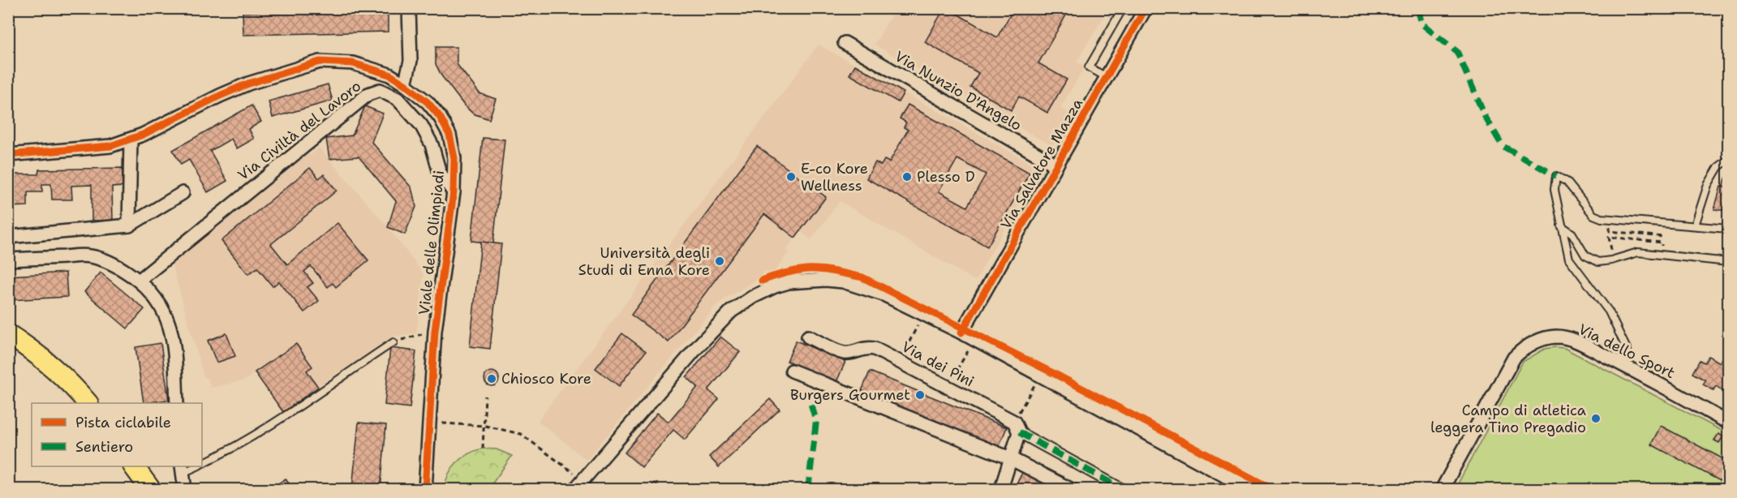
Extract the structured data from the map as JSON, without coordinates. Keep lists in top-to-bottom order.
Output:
{
  "streets": {
    "street": [
      "Via Nunzio D'Angelo",
      "Via Civiltà del Lavoro",
      "Via Salvatore Mazza",
      "Viale delle Olimpiadi",
      "Via dello Sport",
      "Via dei Pini"
    ]
  },
  "crossings": [
    ["Via Nunzio D'Angelo", "Via Salvatore Mazza"],
    ["Via Civiltà del Lavoro", "Viale delle Olimpiadi"]
  ],
  "places": [
    "E-co Kore Wellness",
    "Plesso D",
    "Università degli Studi di Enna Kore",
    "Chiosco Kore",
    "Burgers Gourmet",
    "Campo di atletica leggera Tino Pregadio"
  ],
  "legend": ["Pista ciclabile", "Sentiero"]
}
